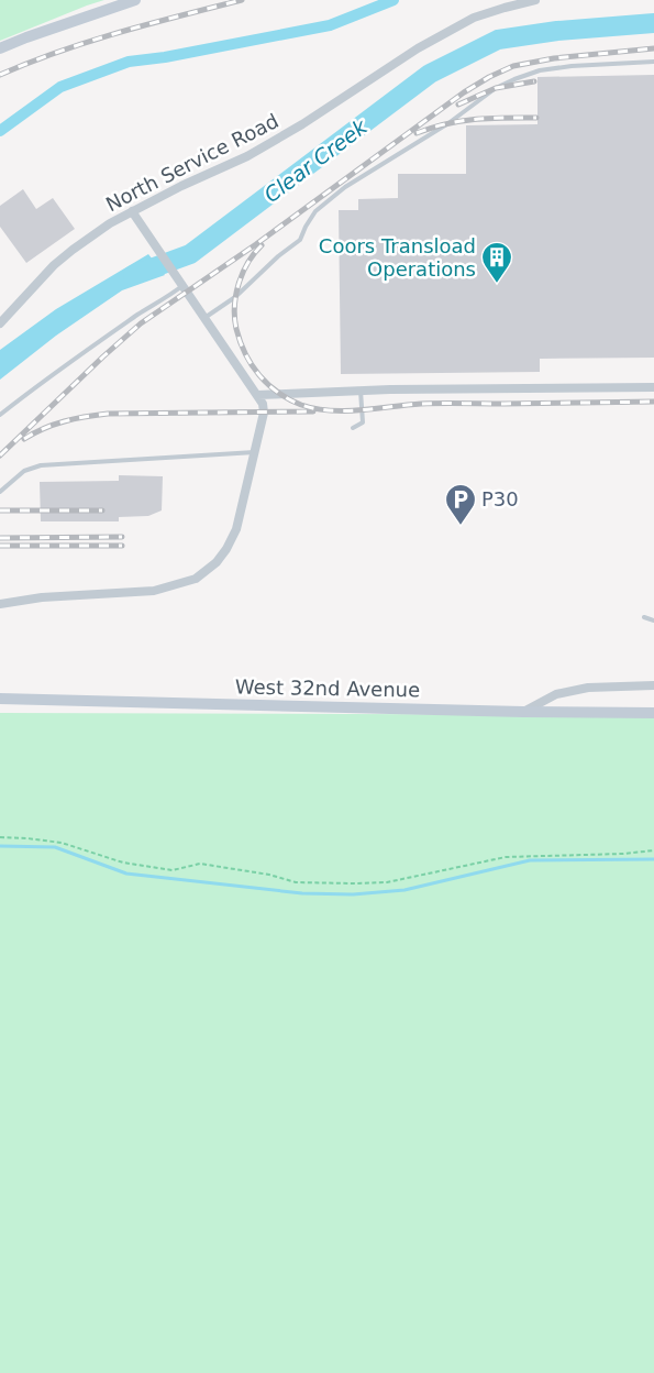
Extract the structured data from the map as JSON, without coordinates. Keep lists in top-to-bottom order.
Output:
{
  "streets": {
    "street": ["North Service Road", "West 32nd Avenue"]
  },
  "water": ["Clear Creek"],
  "places": {
    "building": ["Coors Transload Operations"],
    "parking": ["P30"]
  }
}
